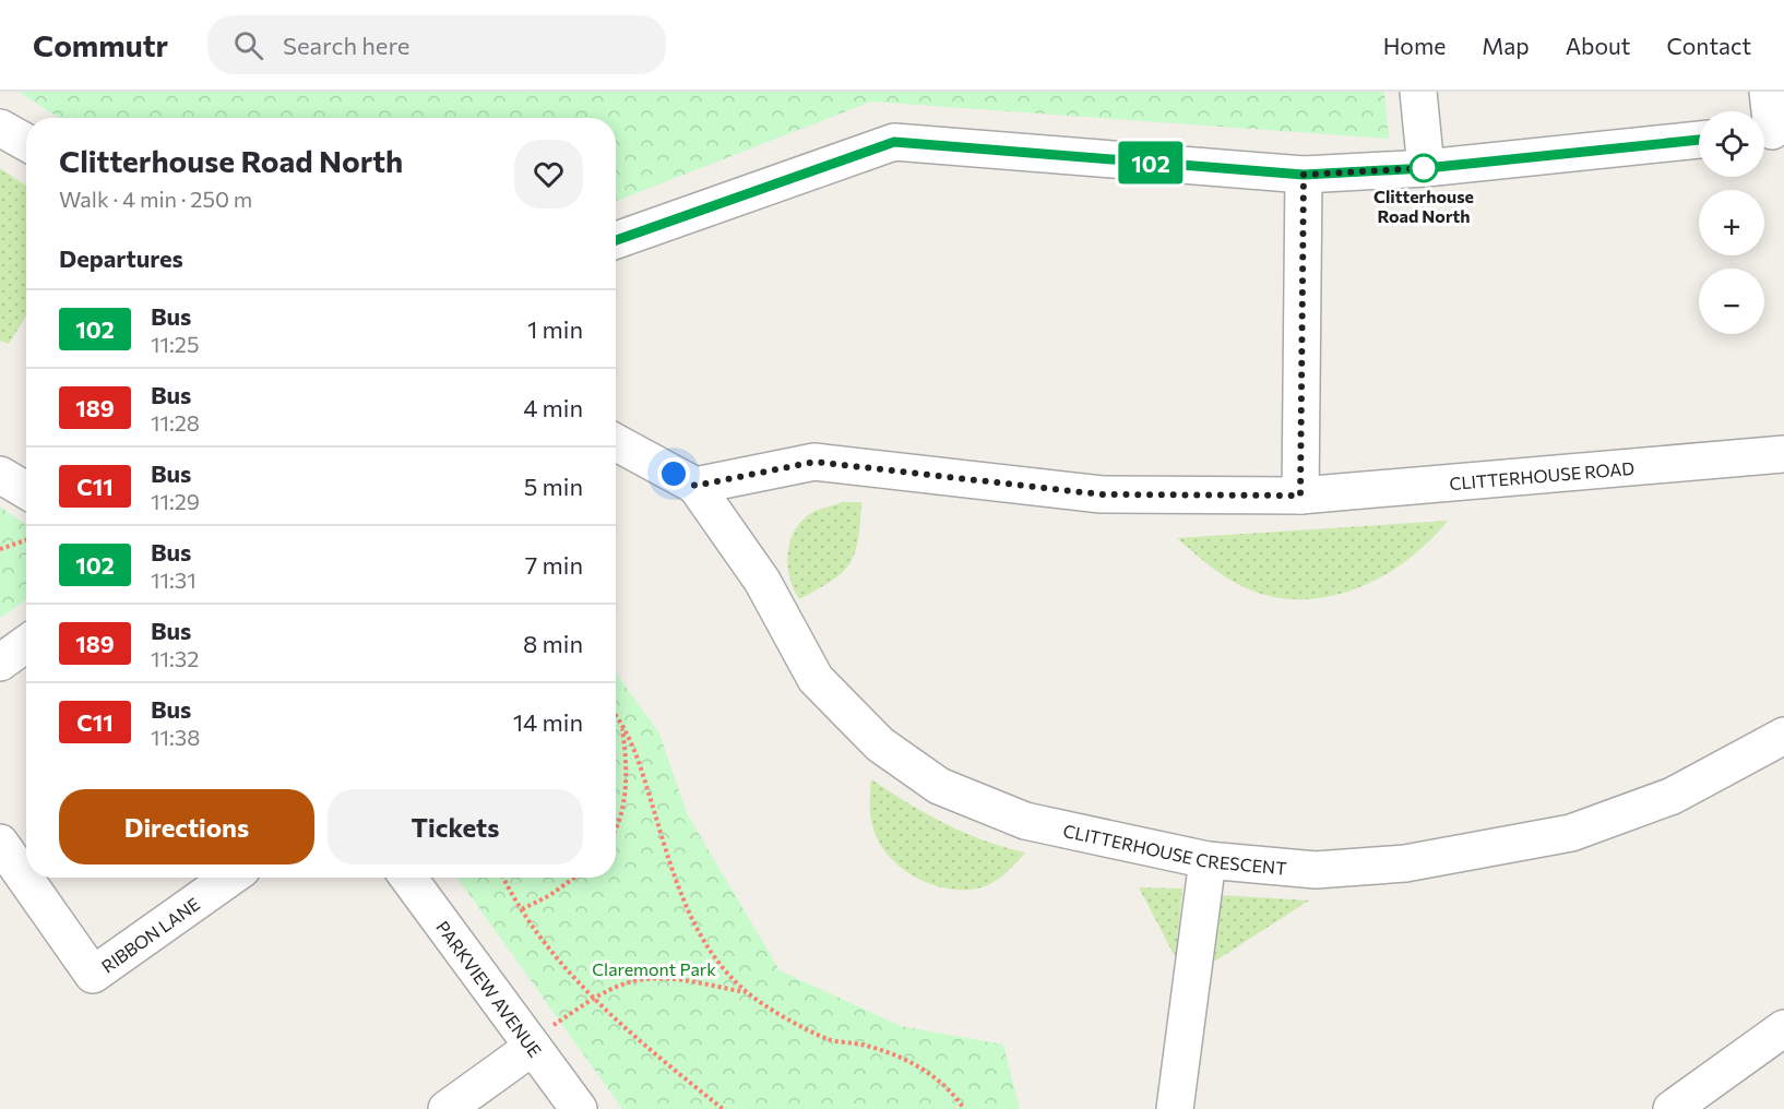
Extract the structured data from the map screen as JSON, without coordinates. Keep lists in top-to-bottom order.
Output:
{
  "streets": {
    "street": [
      "CLITTERHOUSE ROAD",
      "CLITTERHOUSE CRESCENT",
      "RIBBON LANE",
      "PARKVIEW AVENUE"
    ]
  },
  "crossings": [
    ["CLITTERHOUSE ROAD", "CLITTERHOUSE CRESCENT"]
  ],
  "parks": ["Claremont Park"],
  "places": ["Clitterhouse Road North"],
  "lines": ["bus line 102"],
  "page": {
    "header": "Commutr",
    "search": "Search here",
    "nav": [
      "Home",
      "Map",
      "About",
      "Contact"
    ],
    "on_map": "102",
    "map_buttons": ["+", "−"],
    "heading": [
      ["Clitterhouse Road North", "Walk · 4 min · 250 m"],
      "Departures"
    ],
    "list": [
      {
        "mark": "102",
        "name": "Bus",
        "note": "11:25",
        "value": "1 min"
      },
      {
        "mark": "189",
        "name": "Bus",
        "note": "11:28",
        "value": "4 min"
      },
      {
        "mark": "C11",
        "name": "Bus",
        "note": "11:29",
        "value": "5 min"
      },
      {
        "mark": "102",
        "name": "Bus",
        "note": "11:31",
        "value": "7 min"
      },
      {
        "mark": "189",
        "name": "Bus",
        "note": "11:32",
        "value": "8 min"
      },
      {
        "mark": "C11",
        "name": "Bus",
        "note": "11:38",
        "value": "14 min"
      }
    ],
    "buttons": ["Directions", "Tickets"]
  }
}
